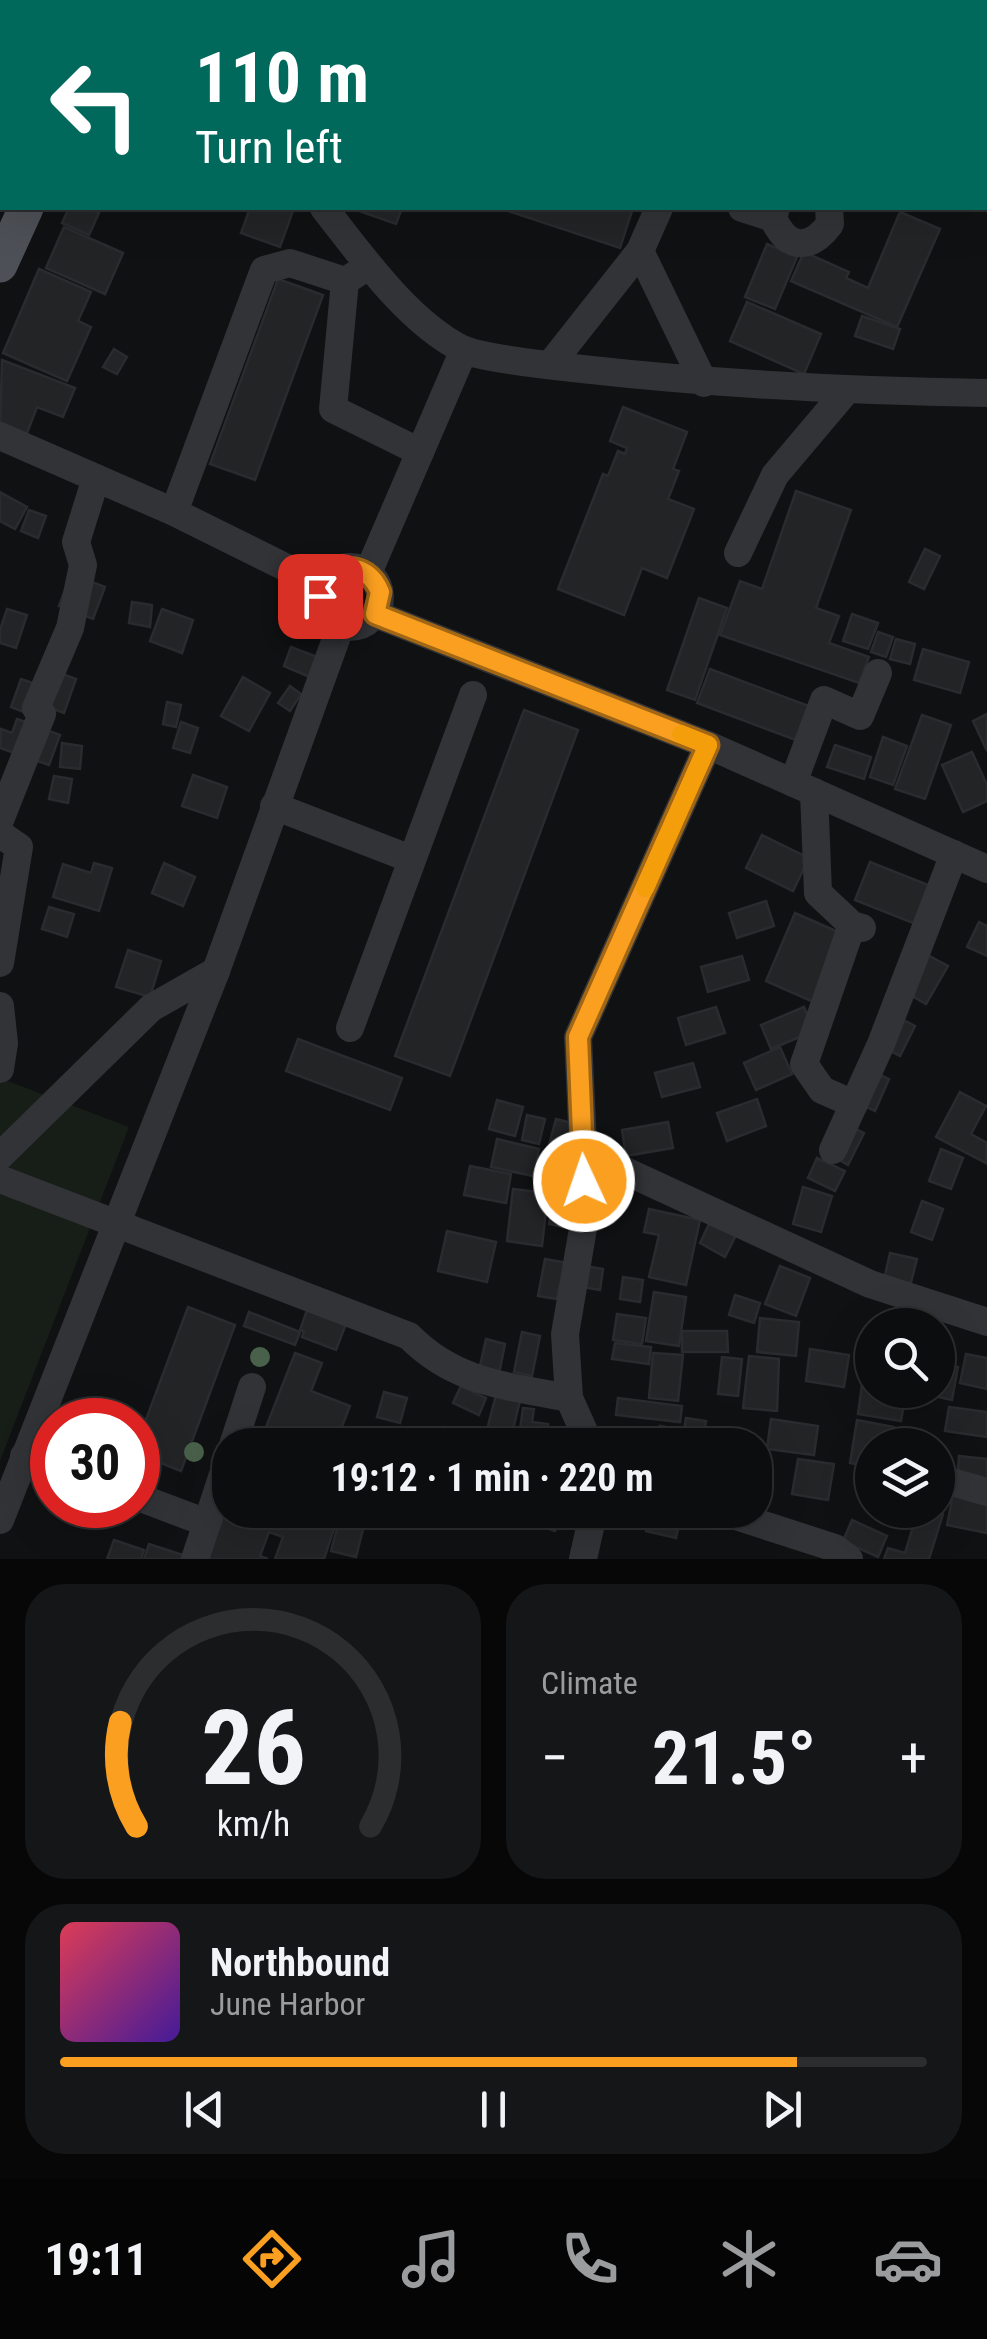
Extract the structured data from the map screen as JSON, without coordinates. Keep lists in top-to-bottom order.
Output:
{
  "page": {
    "turn": ["110 m", "Turn left"],
    "limit": "30",
    "trip": "19:12 · 1 min · 220 m",
    "tile": "Climate",
    "heat": ["−", "21.5°", "+"],
    "song": ["Northbound", "June Harbor"],
    "tabs": "19:11",
    "gauge": ["26", "km/h"]
  }
}
